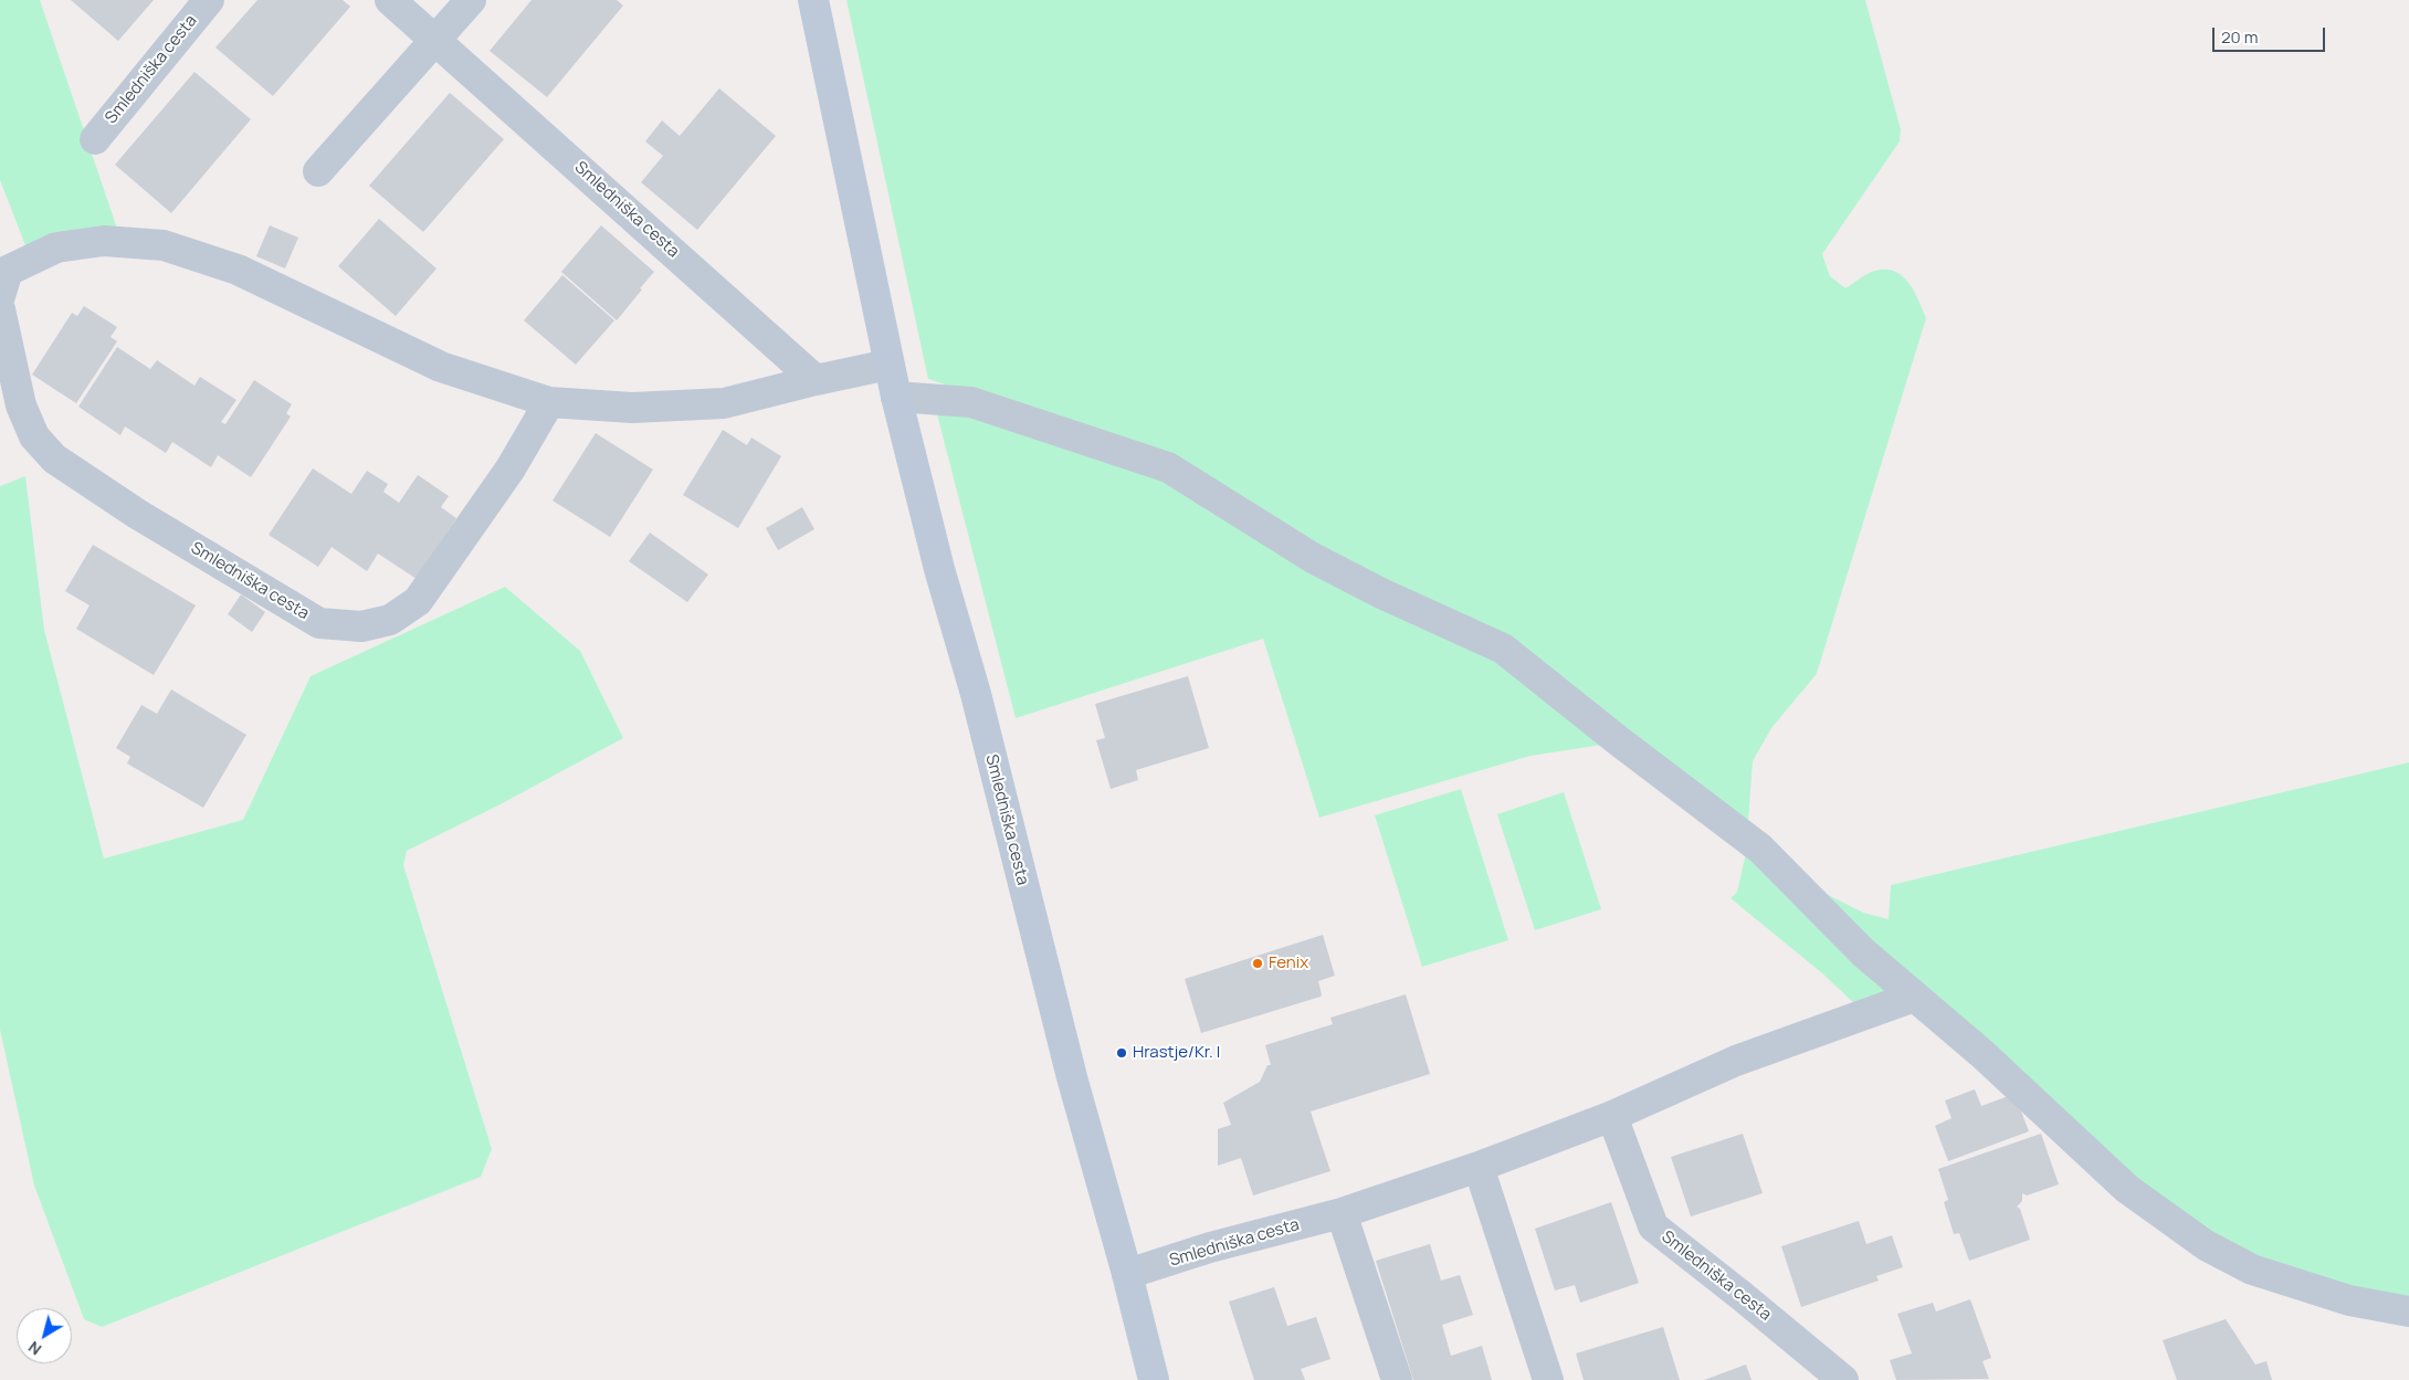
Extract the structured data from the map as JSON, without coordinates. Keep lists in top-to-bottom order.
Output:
{
  "streets": {
    "street": ["Smledniška cesta"]
  },
  "places": ["Fenix", "Hrastje/Kr. I"],
  "scale_bar": "20 m",
  "north": "bottom left"
}
